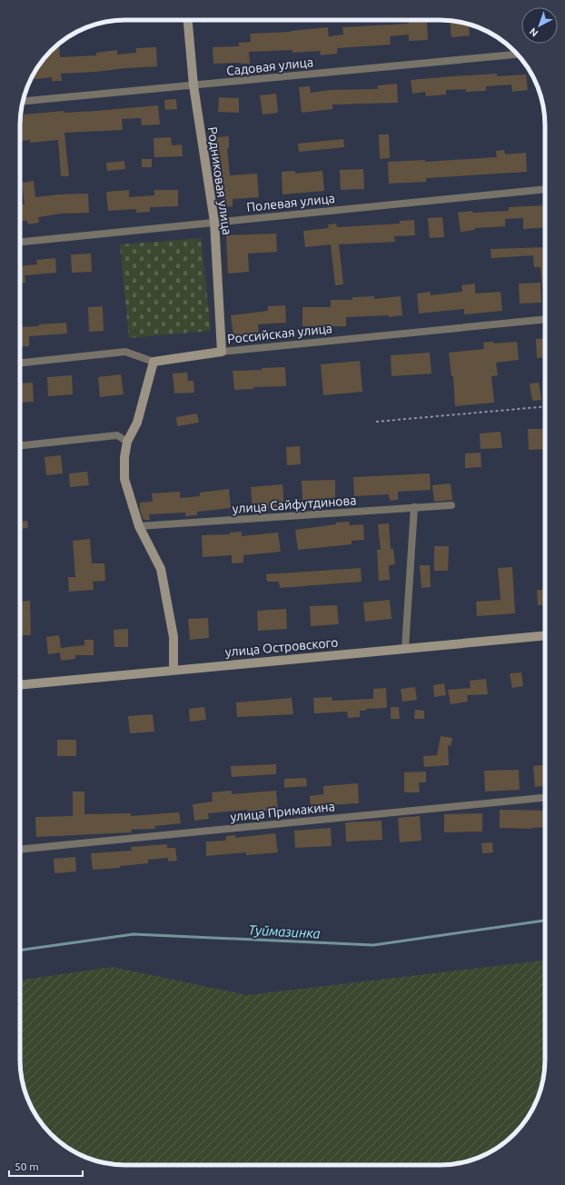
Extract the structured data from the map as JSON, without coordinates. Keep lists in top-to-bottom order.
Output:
{
  "streets": {
    "street": [
      "Садовая улица",
      "Родниковая улица",
      "Полевая улица",
      "Российская улица",
      "улица Сайфутдинова",
      "улица Островского",
      "улица Примакина"
    ]
  },
  "crossings": [
    ["Садовая улица", "Родниковая улица"],
    ["Родниковая улица", "Полевая улица"],
    ["Родниковая улица", "Российская улица"]
  ],
  "water": ["Туймазинка"],
  "scale_bar": "50 m",
  "north": "bottom left"
}
